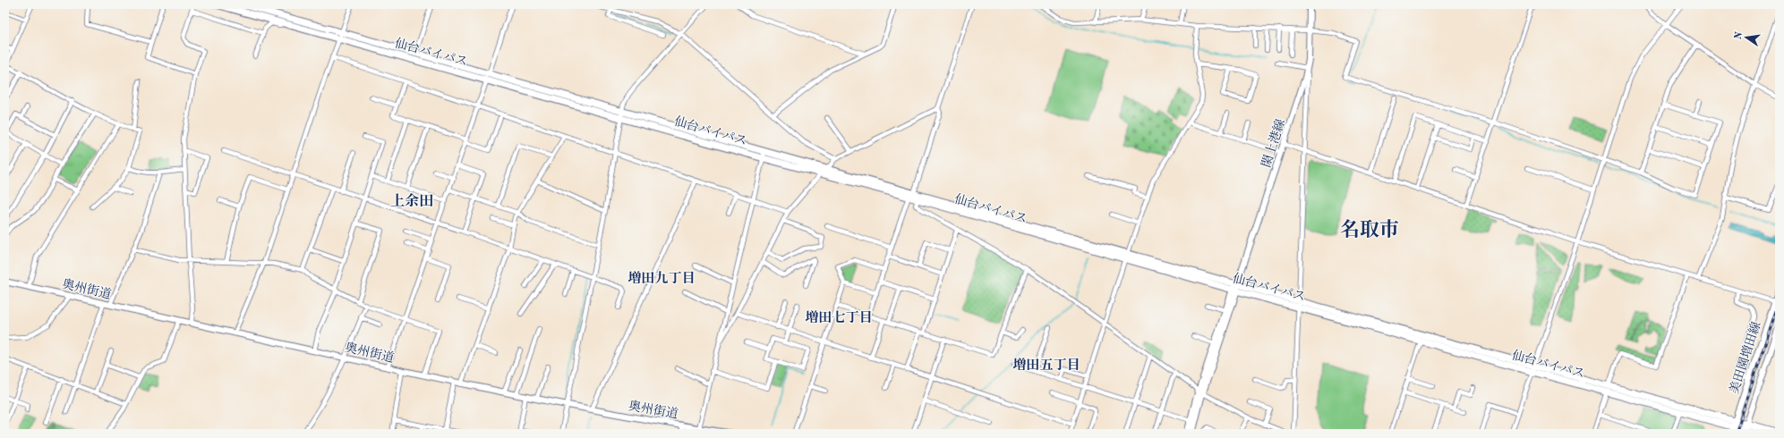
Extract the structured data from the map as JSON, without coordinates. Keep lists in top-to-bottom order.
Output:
{
  "streets": {
    "highway": ["仙台バイパス"],
    "main road": ["閖上港線", "奥州街道", "美田園増田線"]
  },
  "crossings": [
    ["仙台バイパス", "閖上港線"],
    ["仙台バイパス", "美田園増田線"]
  ],
  "districts": [
    "上余田",
    "名取市",
    "増田九丁目",
    "増田七丁目",
    "増田五丁目"
  ],
  "north": "left"
}
